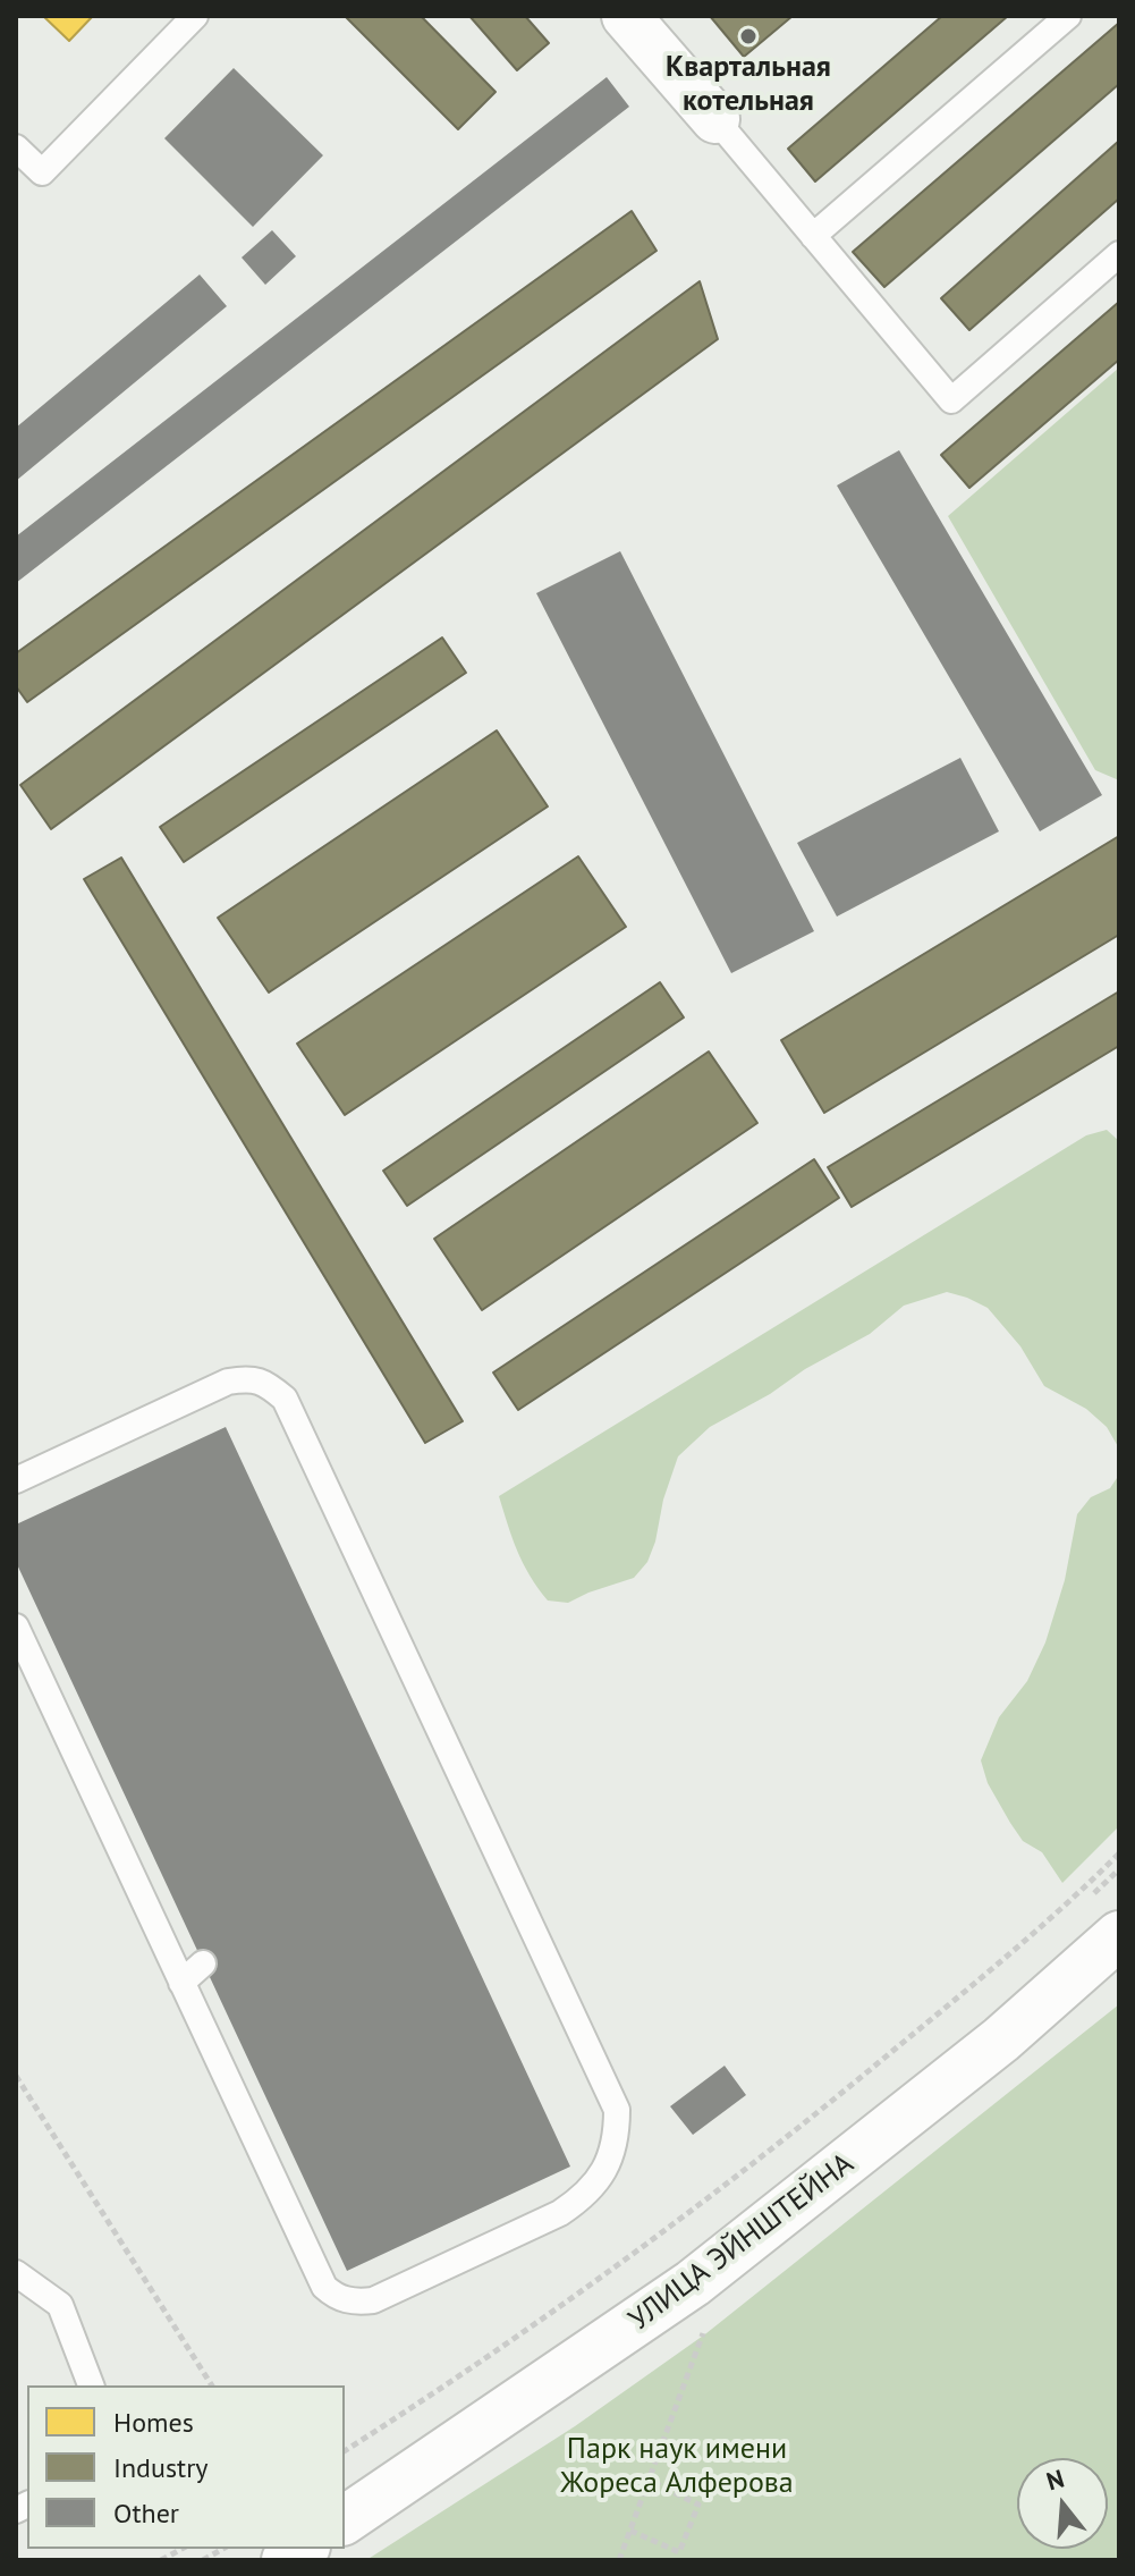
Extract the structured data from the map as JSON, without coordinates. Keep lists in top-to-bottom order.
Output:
{
  "streets": {
    "street": ["УЛИЦА ЭЙНШТЕЙНА"]
  },
  "parks": ["Парк наук имени Жореса Алферова"],
  "places": ["Квартальная котельная"],
  "legend": ["Homes", "Industry", "Other"],
  "north": "top"
}
